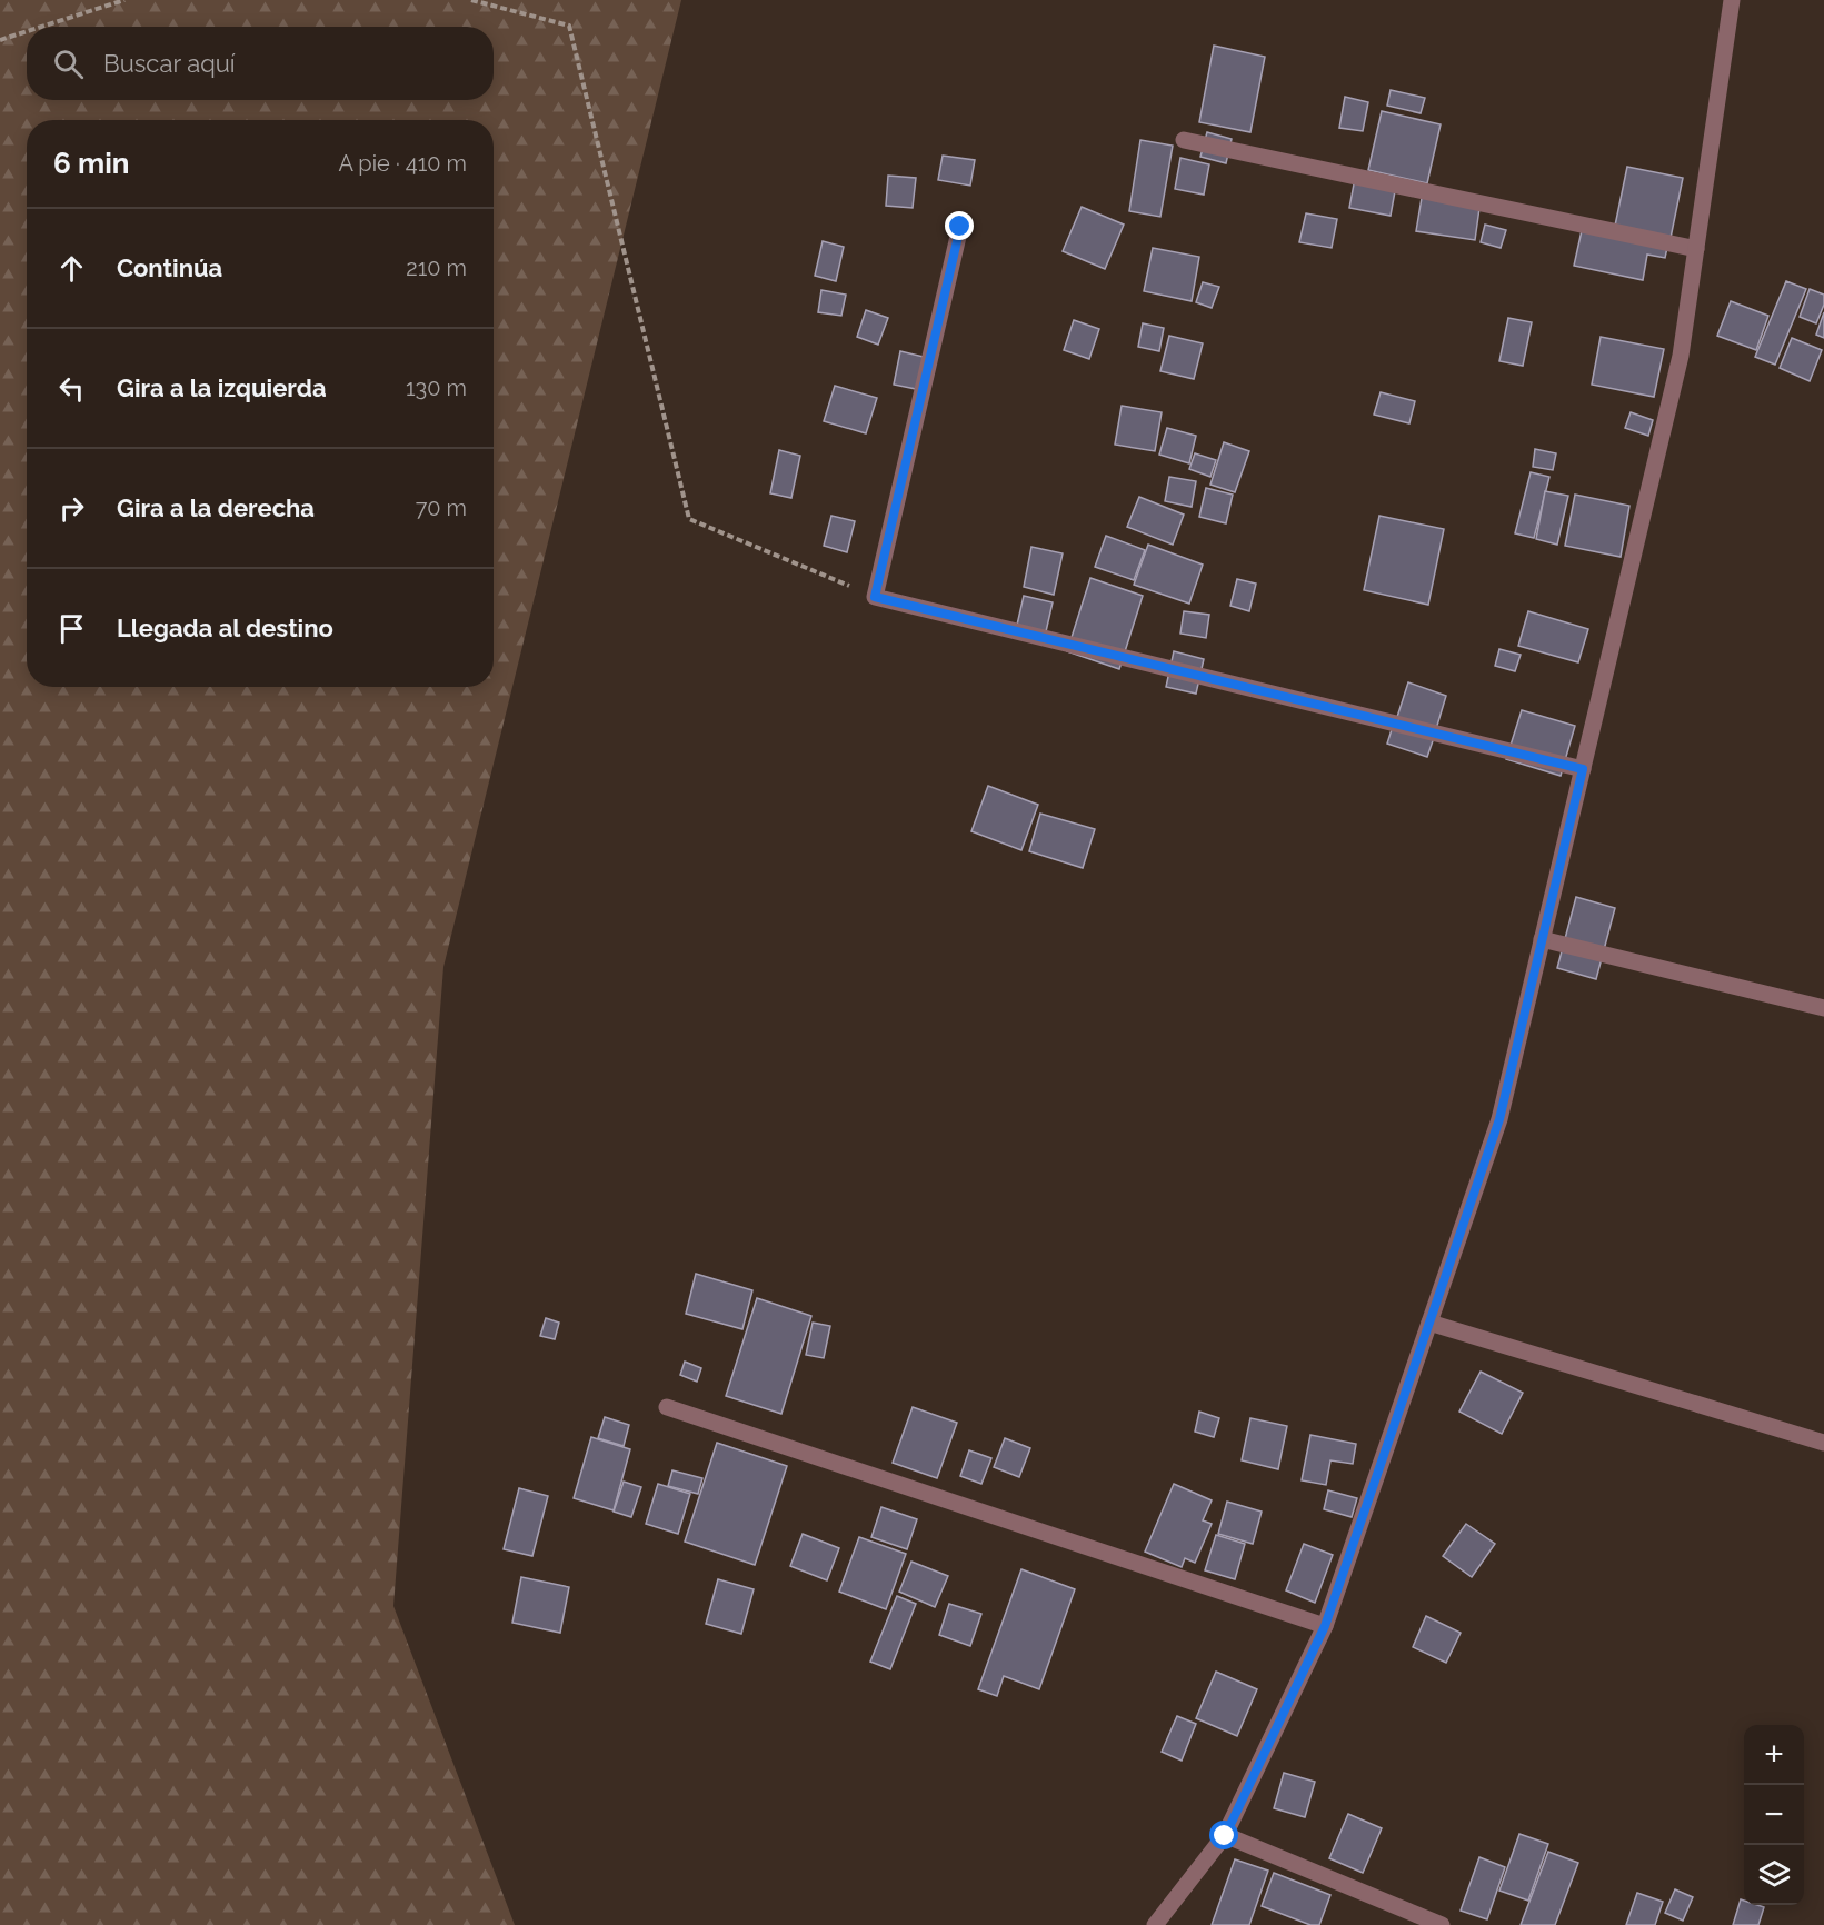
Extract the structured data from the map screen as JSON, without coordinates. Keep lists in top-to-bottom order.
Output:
{
  "page": {
    "search": "Buscar aquí",
    "heading": ["6 min", "A pie · 410 m"],
    "list": [
      ["Continúa", "210 m"],
      ["Gira a la izquierda", "130 m"],
      ["Gira a la derecha", "70 m"],
      "Llegada al destino"
    ],
    "map_buttons": ["+", "−"]
  }
}
